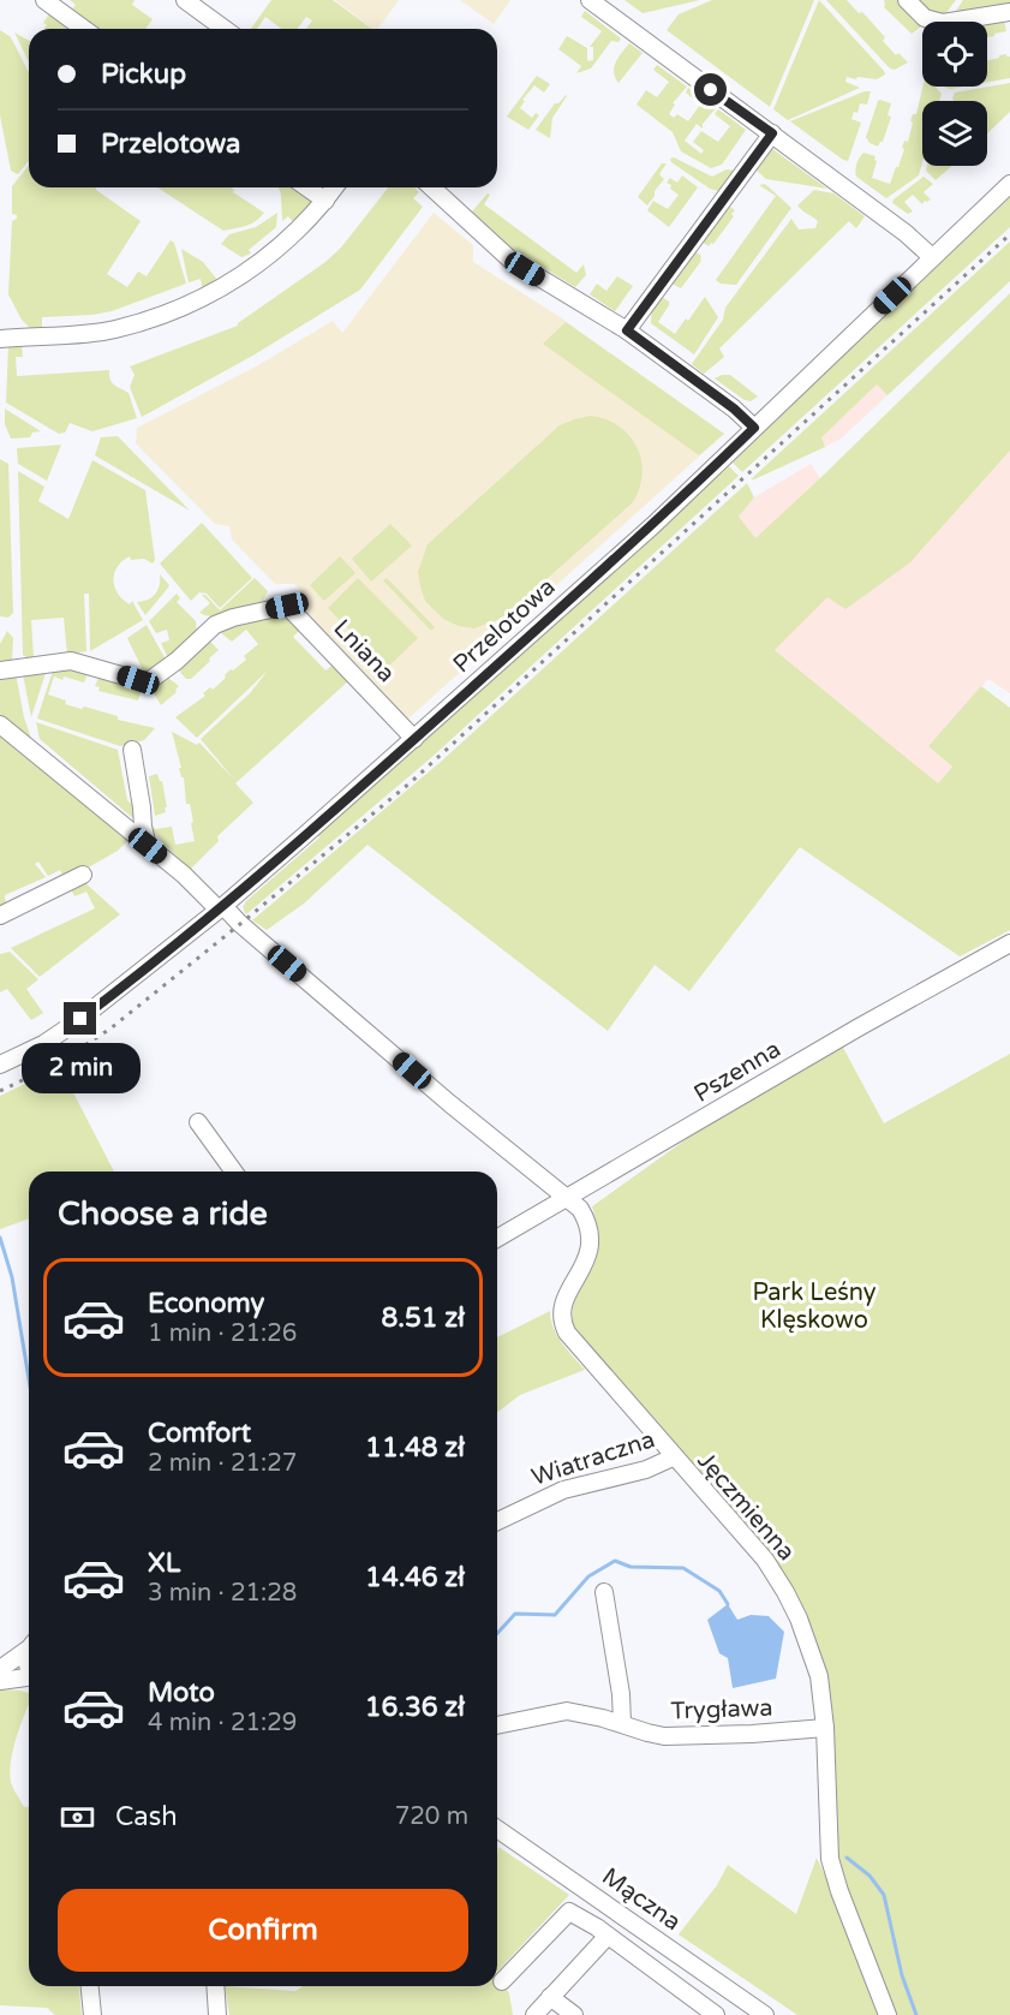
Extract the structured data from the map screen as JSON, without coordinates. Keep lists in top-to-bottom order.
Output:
{
  "streets": {
    "street": [
      "Przelotowa",
      "Lniana",
      "Pszenna",
      "Wiatraczna",
      "Jęczmienna",
      "Trygława",
      "Mączna"
    ]
  },
  "crossings": [
    ["Przelotowa", "Lniana"],
    ["Pszenna", "Jęczmienna"],
    ["Wiatraczna", "Jęczmienna"],
    ["Jęczmienna", "Trygława"]
  ],
  "parks": ["Park Leśny Klęskowo"],
  "page": {
    "banner": ["Pickup", "Przelotowa"],
    "bubble": "2 min",
    "heading": "Choose a ride",
    "list": [
      {
        "name": "Economy",
        "note": "1 min · 21:26",
        "value": "8.51 zł"
      },
      {
        "name": "Comfort",
        "note": "2 min · 21:27",
        "value": "11.48 zł"
      },
      {
        "name": "XL",
        "note": "3 min · 21:28",
        "value": "14.46 zł"
      },
      {
        "name": "Moto",
        "note": "4 min · 21:29",
        "value": "16.36 zł"
      }
    ],
    "pay": ["Cash", "720 m"],
    "buttons": "Confirm"
  }
}
